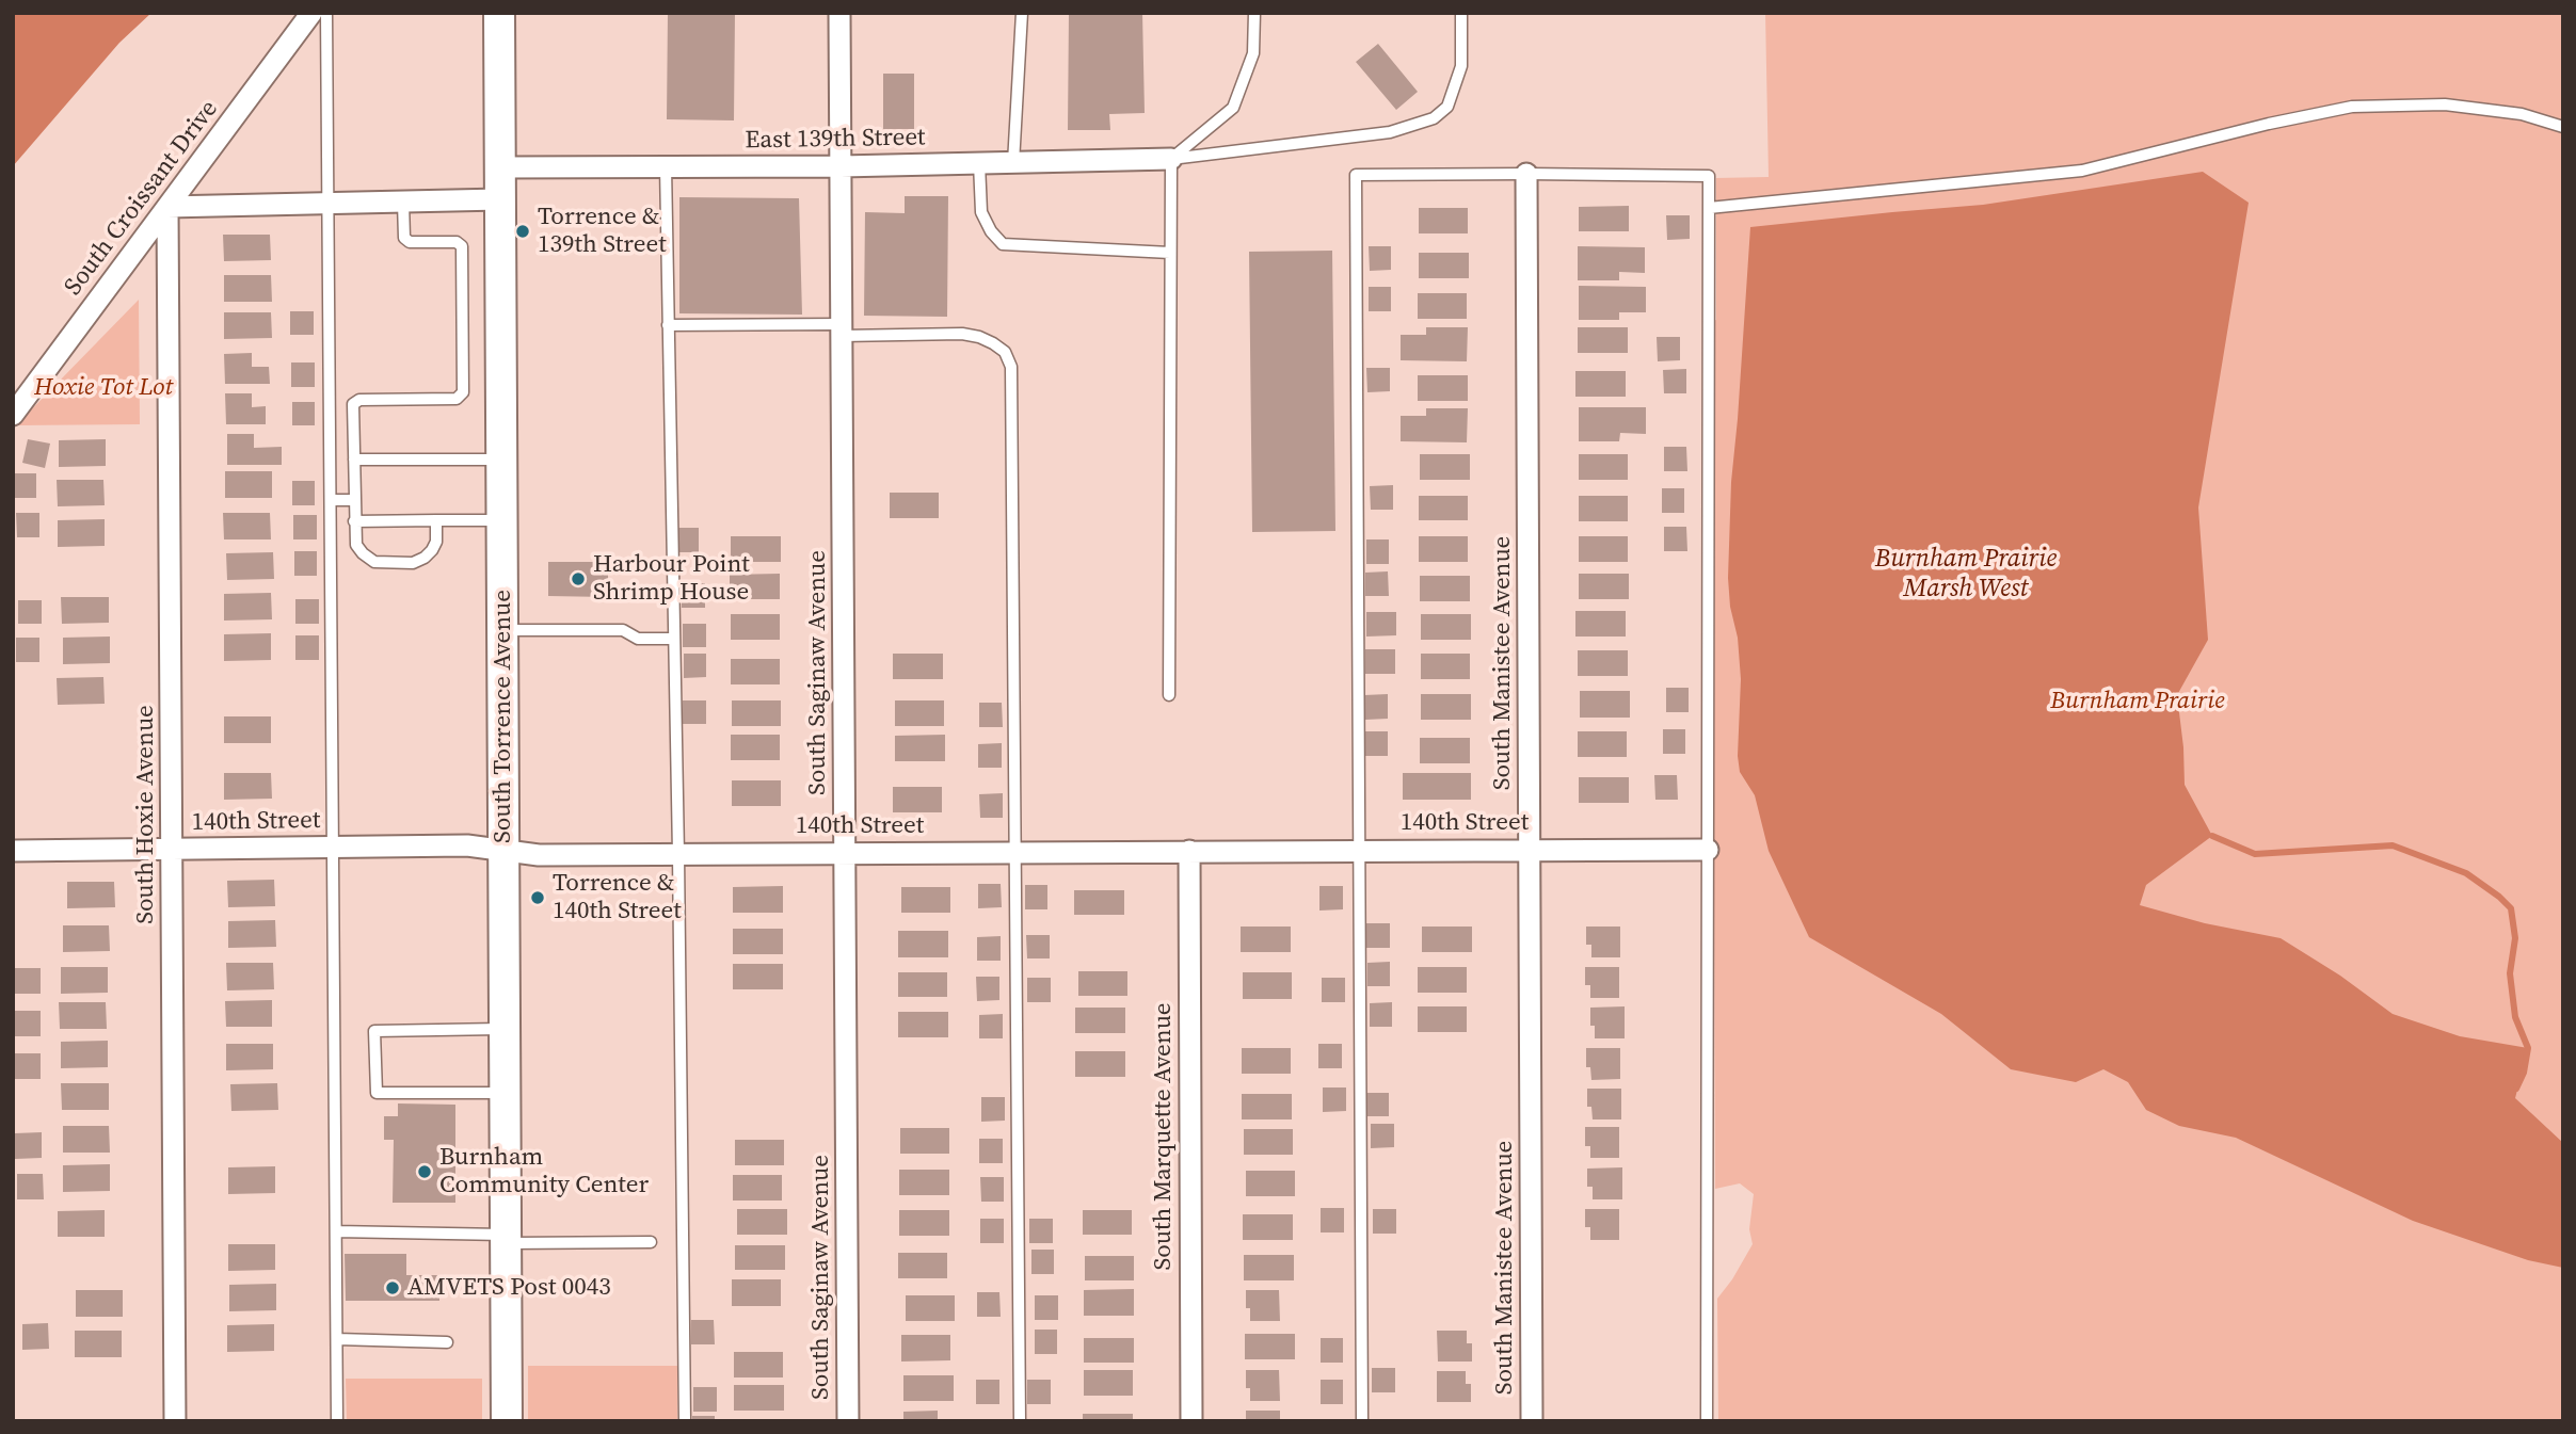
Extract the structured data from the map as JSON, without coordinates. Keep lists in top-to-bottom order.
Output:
{
  "streets": {
    "main road": ["South Torrence Avenue"],
    "street": [
      "East 139th Street",
      "South Croissant Drive",
      "South Manistee Avenue",
      "South Saginaw Avenue",
      "South Hoxie Avenue",
      "140th Street",
      "South Marquette Avenue"
    ]
  },
  "crossings": [
    ["East 139th Street", "South Saginaw Avenue"],
    ["East 139th Street", "South Torrence Avenue"],
    ["South Croissant Drive", "South Hoxie Avenue"],
    ["South Manistee Avenue", "140th Street"],
    ["South Saginaw Avenue", "140th Street"],
    ["South Torrence Avenue", "140th Street"],
    ["South Hoxie Avenue", "140th Street"],
    ["140th Street", "South Marquette Avenue"]
  ],
  "water": ["Burnham Prairie Marsh West"],
  "parks": ["Hoxie Tot Lot", "Burnham Prairie"],
  "places": [
    "Torrence & 139th Street",
    "Harbour Point Shrimp House",
    "Torrence & 140th Street",
    "Burnham Community Center",
    "AMVETS Post 0043"
  ]
}
